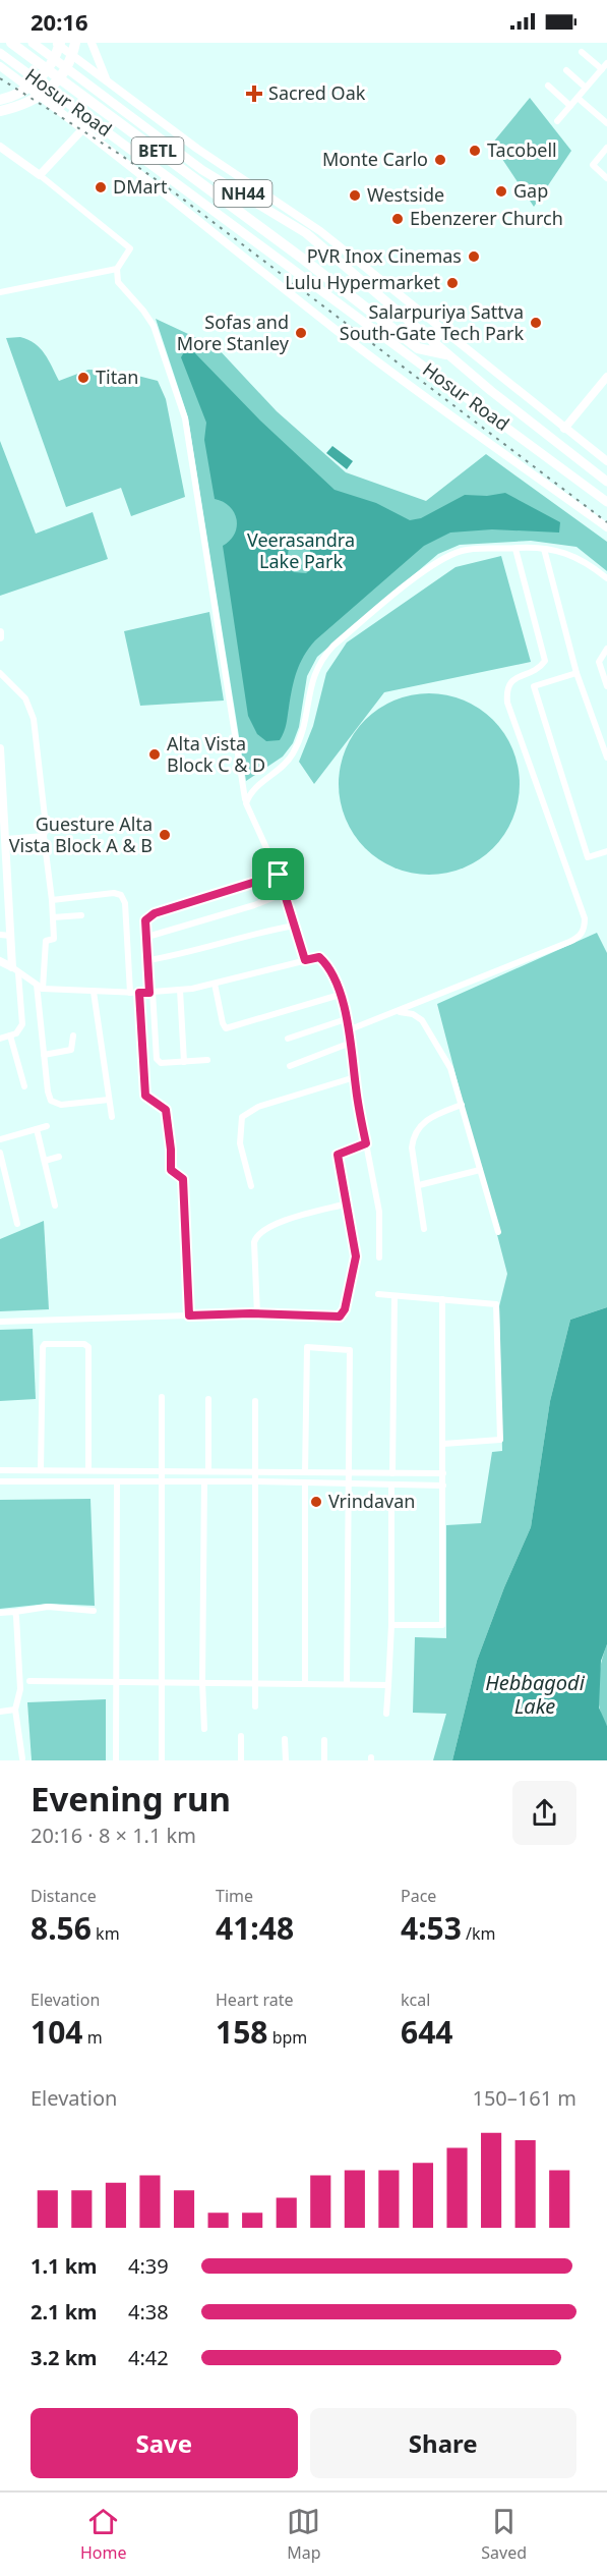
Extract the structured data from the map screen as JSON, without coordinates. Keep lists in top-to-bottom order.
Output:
{
  "streets": {
    "highway": ["Hosur Road", "BETL", "NH44"]
  },
  "crossings": [
    ["Hosur Road", "BETL"]
  ],
  "water": ["Hebbagodi Lake"],
  "parks": ["Veerasandra Lake Park"],
  "places": {
    "health": ["Sacred Oak"],
    "other": [
      "Tacobell",
      "Monte Carlo",
      "DMart",
      "Gap",
      "Westside",
      "Ebenzerer Church",
      "PVR Inox Cinemas",
      "Lulu Hypermarket",
      "Salarpuriya Sattva South-Gate Tech Park",
      "Sofas and More Stanley",
      "Titan",
      "Alta Vista Block C & D",
      "Guesture Alta Vista Block A & B",
      "Vrindavan"
    ]
  },
  "page": {
    "status": "20:16",
    "heading": ["Evening run", "20:16 · 8 × 1.1 km"],
    "stats": [
      ["Distance", "8.56 km"],
      ["Time", "41:48"],
      ["Pace", "4:53 /km"],
      ["Elevation", "104 m"],
      ["Heart rate", "158 bpm"],
      ["kcal", "644"]
    ],
    "chart": ["Elevation", "150–161 m"],
    "list": [
      {
        "name": "1.1 km",
        "note": "4:39"
      },
      {
        "name": "2.1 km",
        "note": "4:38"
      },
      {
        "name": "3.2 km",
        "note": "4:42"
      }
    ],
    "buttons": ["Save", "Share"],
    "tabs": ["Home", "Map", "Saved"]
  }
}
